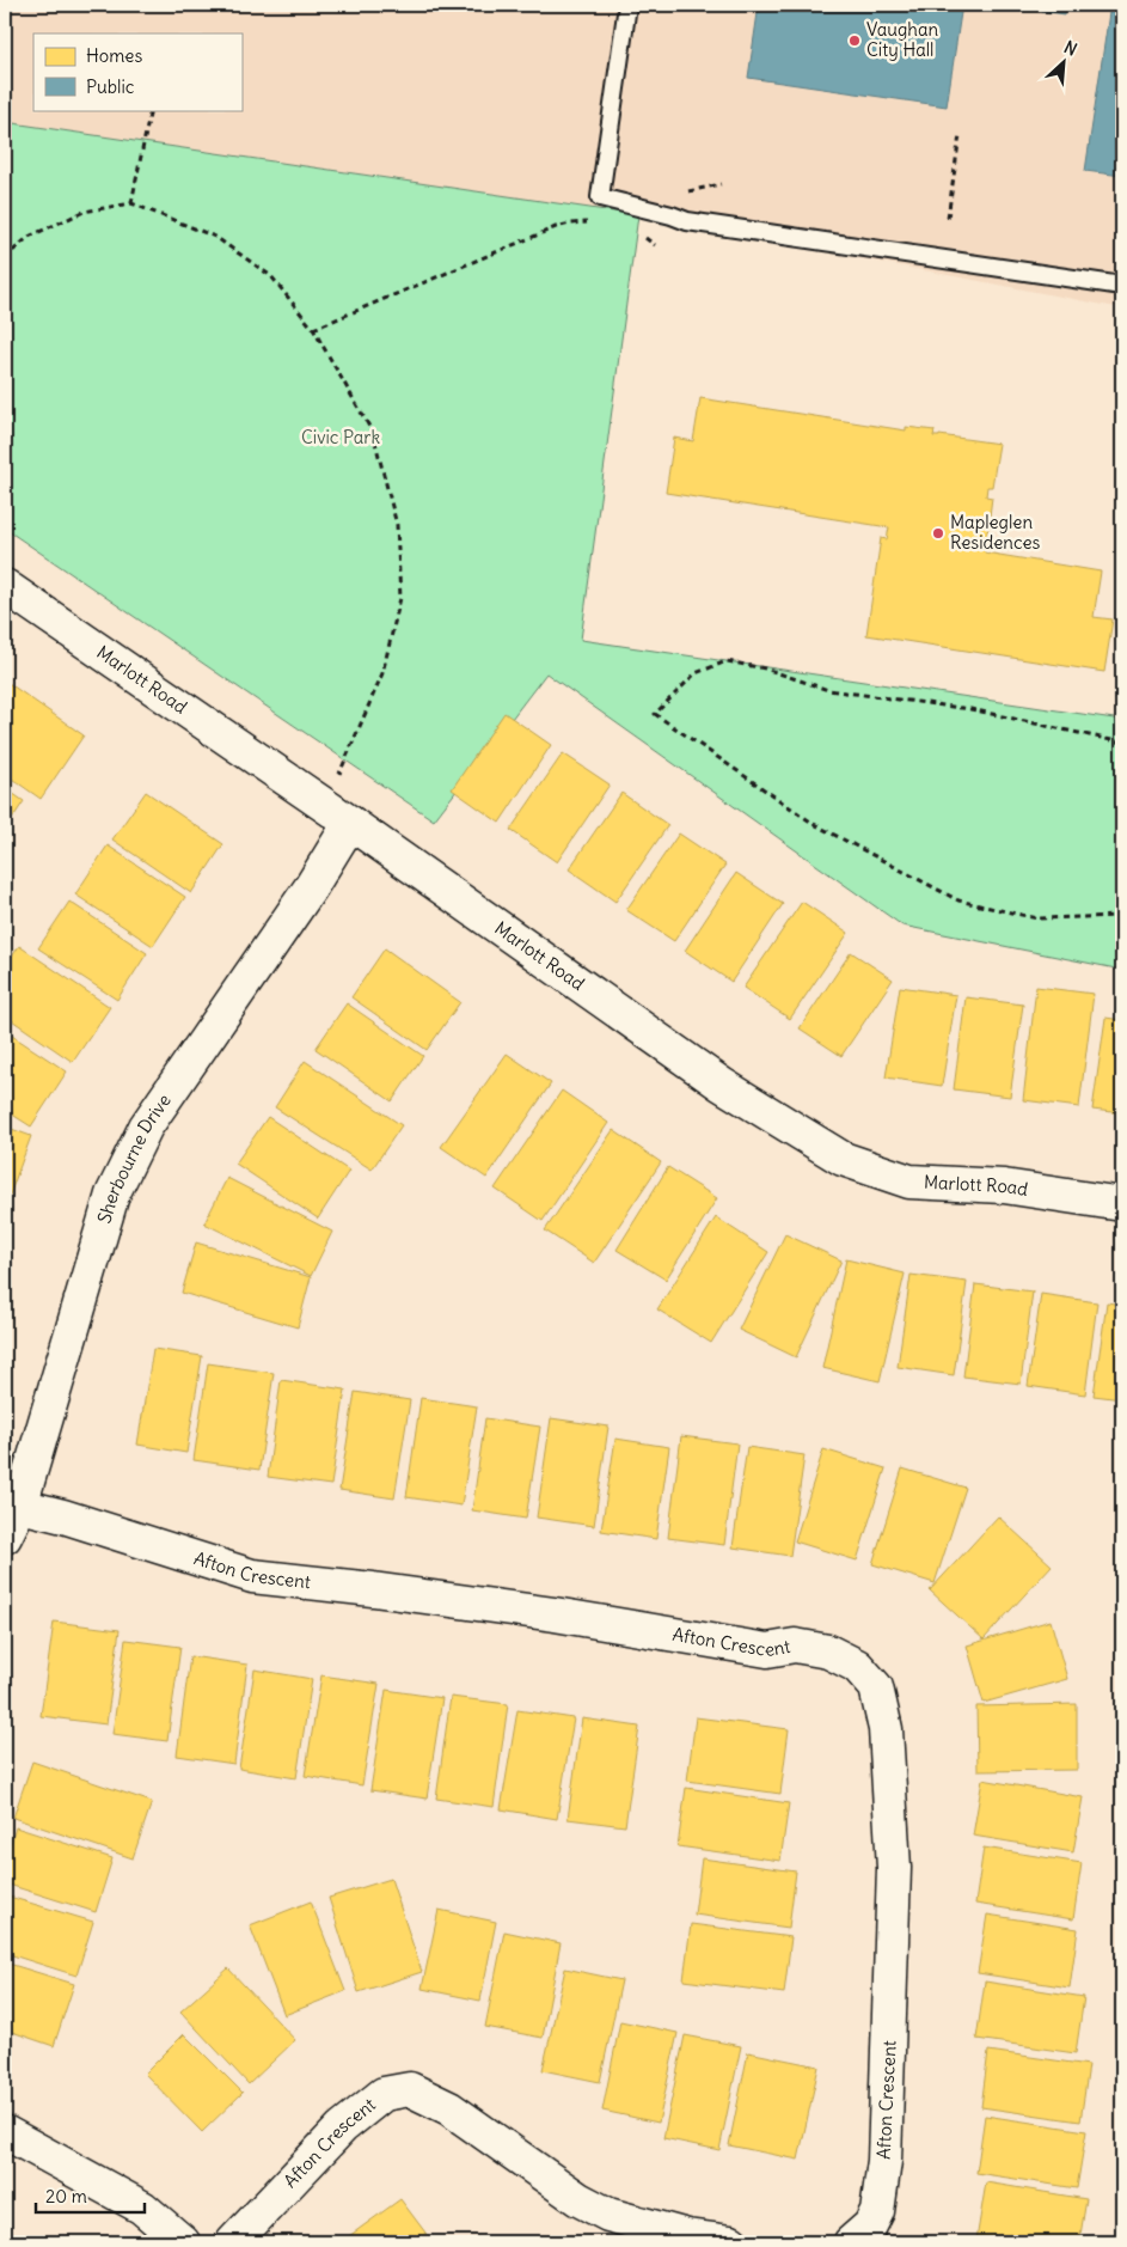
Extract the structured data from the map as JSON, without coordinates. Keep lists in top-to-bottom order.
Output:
{
  "streets": {
    "street": ["Marlott Road", "Sherbourne Drive", "Afton Crescent"]
  },
  "crossings": [
    ["Marlott Road", "Sherbourne Drive"],
    ["Sherbourne Drive", "Afton Crescent"]
  ],
  "parks": ["Civic Park"],
  "places": ["Vaughan City Hall", "Mapleglen Residences"],
  "legend": ["Homes", "Public"],
  "scale_bar": "20 m",
  "north": "top right"
}
